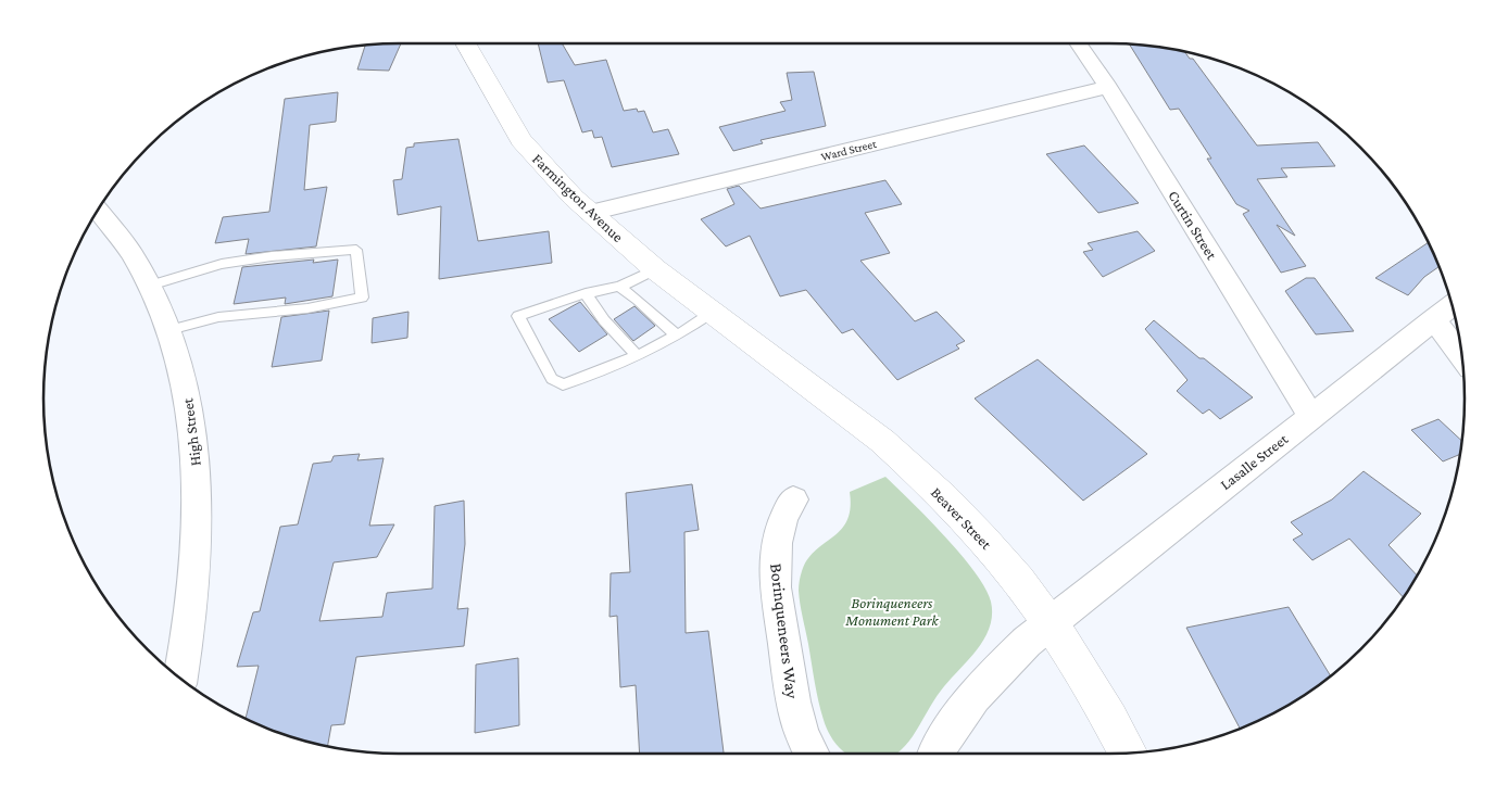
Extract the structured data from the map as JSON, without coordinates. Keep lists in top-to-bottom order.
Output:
{
  "streets": {
    "main road": ["Farmington Avenue", "Beaver Street"],
    "street": [
      "Ward Street",
      "Curtin Street",
      "High Street",
      "Lasalle Street",
      "Borinqueneers Way"
    ]
  },
  "crossings": [
    ["Ward Street", "Farmington Avenue"],
    ["Ward Street", "Curtin Street"],
    ["Farmington Avenue", "Beaver Street"],
    ["Curtin Street", "Lasalle Street"],
    ["Lasalle Street", "Beaver Street"]
  ],
  "parks": ["Borinqueneers Monument Park"]
}
